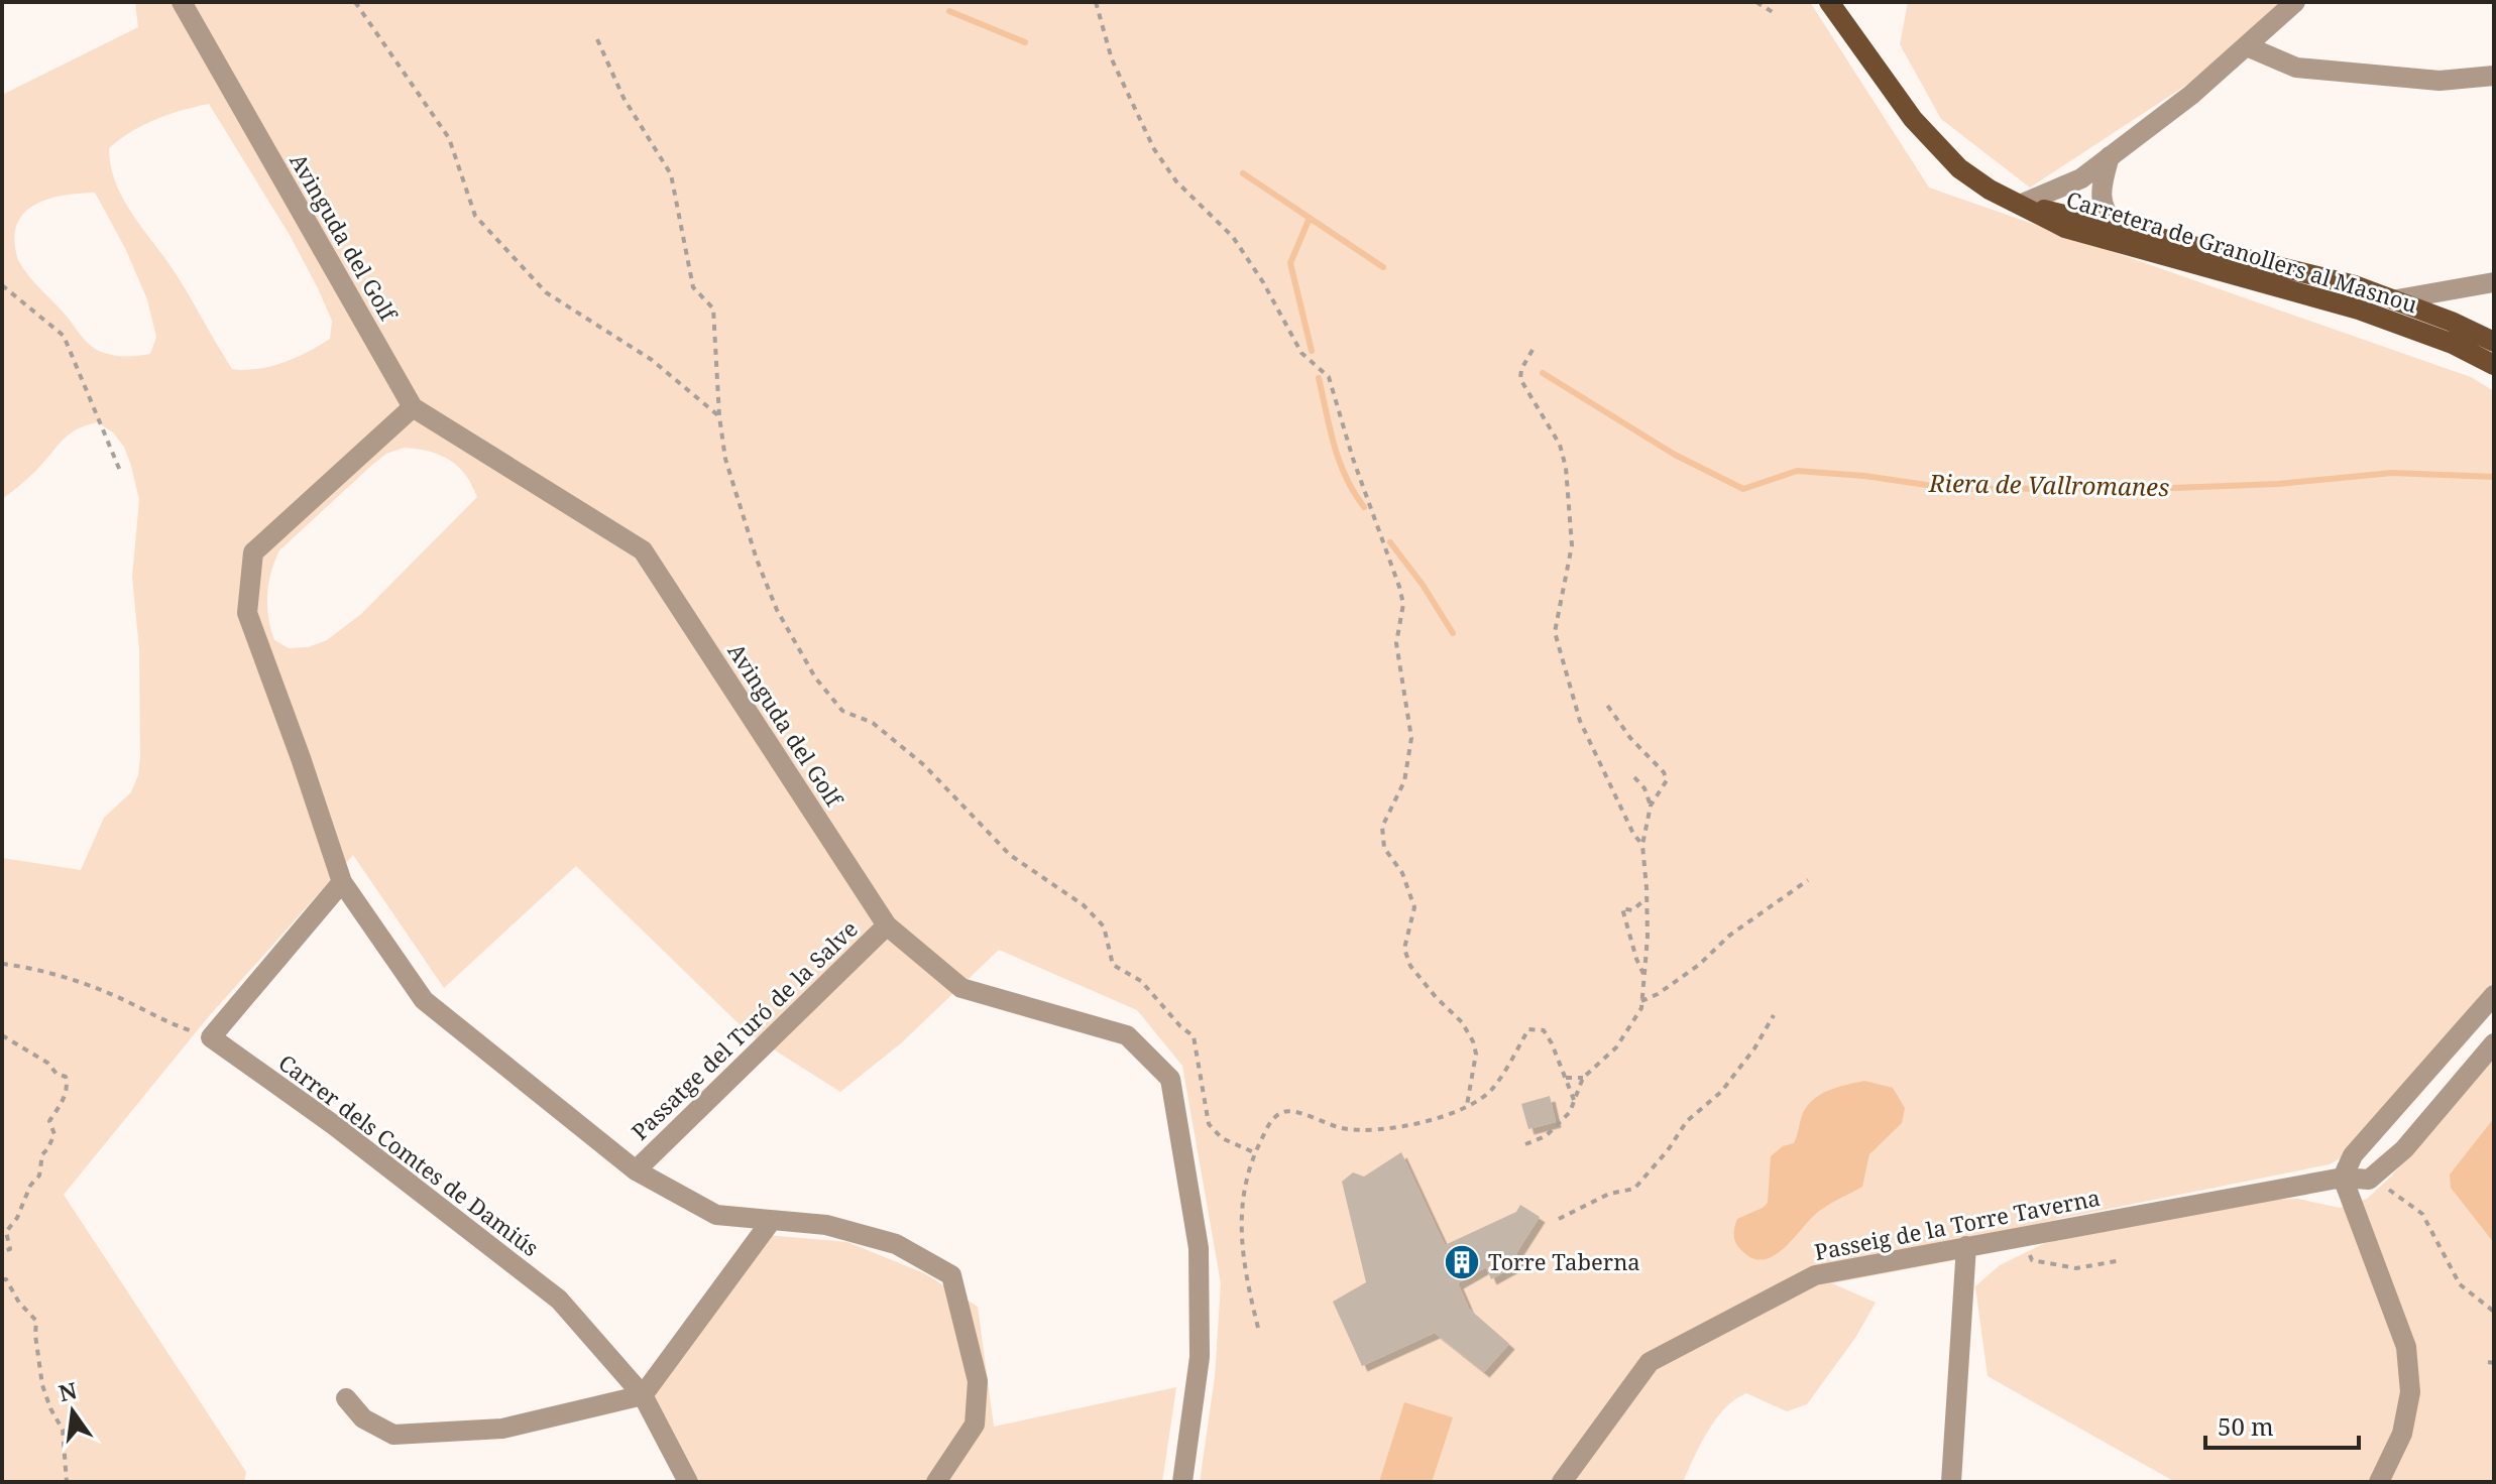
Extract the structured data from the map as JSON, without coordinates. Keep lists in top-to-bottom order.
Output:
{
  "streets": {
    "main road": ["Carretera de Granollers al Masnou"],
    "street": [
      "Avinguda del Golf",
      "Passatge del Turó de la Salve",
      "Carrer dels Comtes de Damiús",
      "Passeig de la Torre Taverna"
    ]
  },
  "crossings": [
    ["Avinguda del Golf", "Passatge del Turó de la Salve"]
  ],
  "water": ["Riera de Vallromanes"],
  "places": {
    "building": ["Torre Taberna"]
  },
  "scale_bar": "50 m",
  "north": "top"
}
